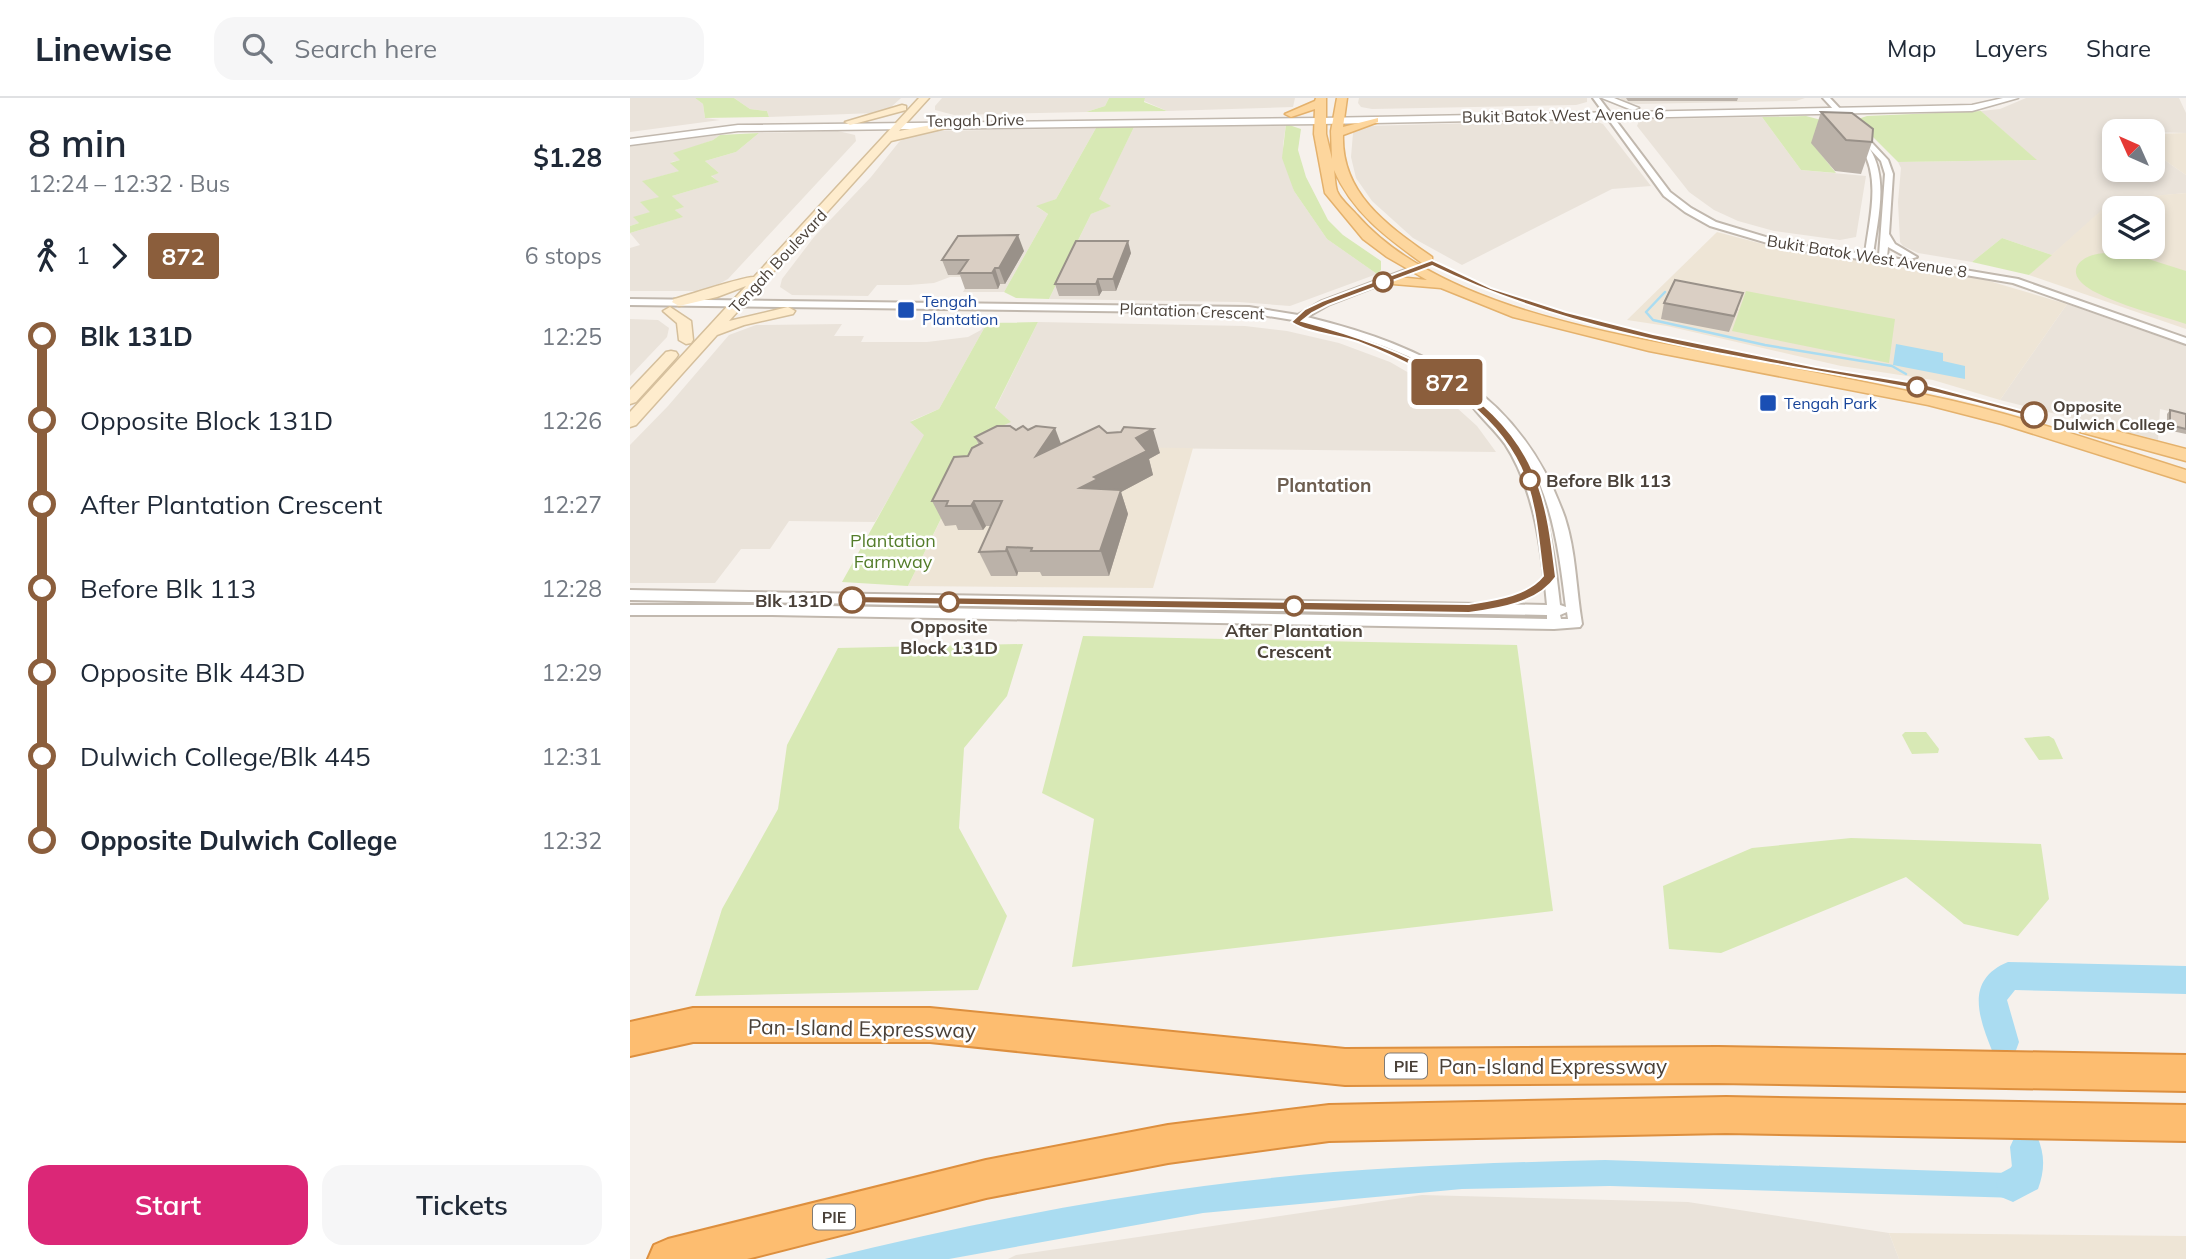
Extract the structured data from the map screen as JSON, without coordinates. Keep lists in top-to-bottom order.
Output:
{
  "streets": {
    "highway": ["Pan-Island Expressway", "PIE"],
    "main road": ["Tengah Boulevard"],
    "street": [
      "Bukit Batok West Avenue 6",
      "Tengah Drive",
      "Bukit Batok West Avenue 8",
      "Plantation Crescent"
    ]
  },
  "crossings": [
    ["Bukit Batok West Avenue 6", "Bukit Batok West Avenue 8"],
    ["Tengah Drive", "Tengah Boulevard"],
    ["Tengah Boulevard", "Plantation Crescent"]
  ],
  "districts": ["Plantation"],
  "parks": ["Plantation Farmway"],
  "places": {
    "transit": ["Tengah Plantation", "Tengah Park"],
    "other": [
      "Opposite Dulwich College",
      "Before Blk 113",
      "Blk 131D",
      "Opposite Block 131D",
      "After Plantation Crescent"
    ]
  },
  "lines": ["bus line 872"],
  "north": "top left",
  "page": {
    "header": "Linewise",
    "search": "Search here",
    "nav": ["Map", "Layers", "Share"],
    "heading": ["8 min", "12:24 – 12:32 · Bus", "$1.28"],
    "on_map": "872",
    "legs": ["1", "872", "6 stops"],
    "list": [
      {
        "name": "Blk 131D",
        "value": "12:25"
      },
      {
        "name": "Opposite Block 131D",
        "value": "12:26"
      },
      {
        "name": "After Plantation Crescent",
        "value": "12:27"
      },
      {
        "name": "Before Blk 113",
        "value": "12:28"
      },
      {
        "name": "Opposite Blk 443D",
        "value": "12:29"
      },
      {
        "name": "Dulwich College/Blk 445",
        "value": "12:31"
      },
      {
        "name": "Opposite Dulwich College",
        "value": "12:32"
      }
    ],
    "buttons": ["Start", "Tickets"]
  }
}
